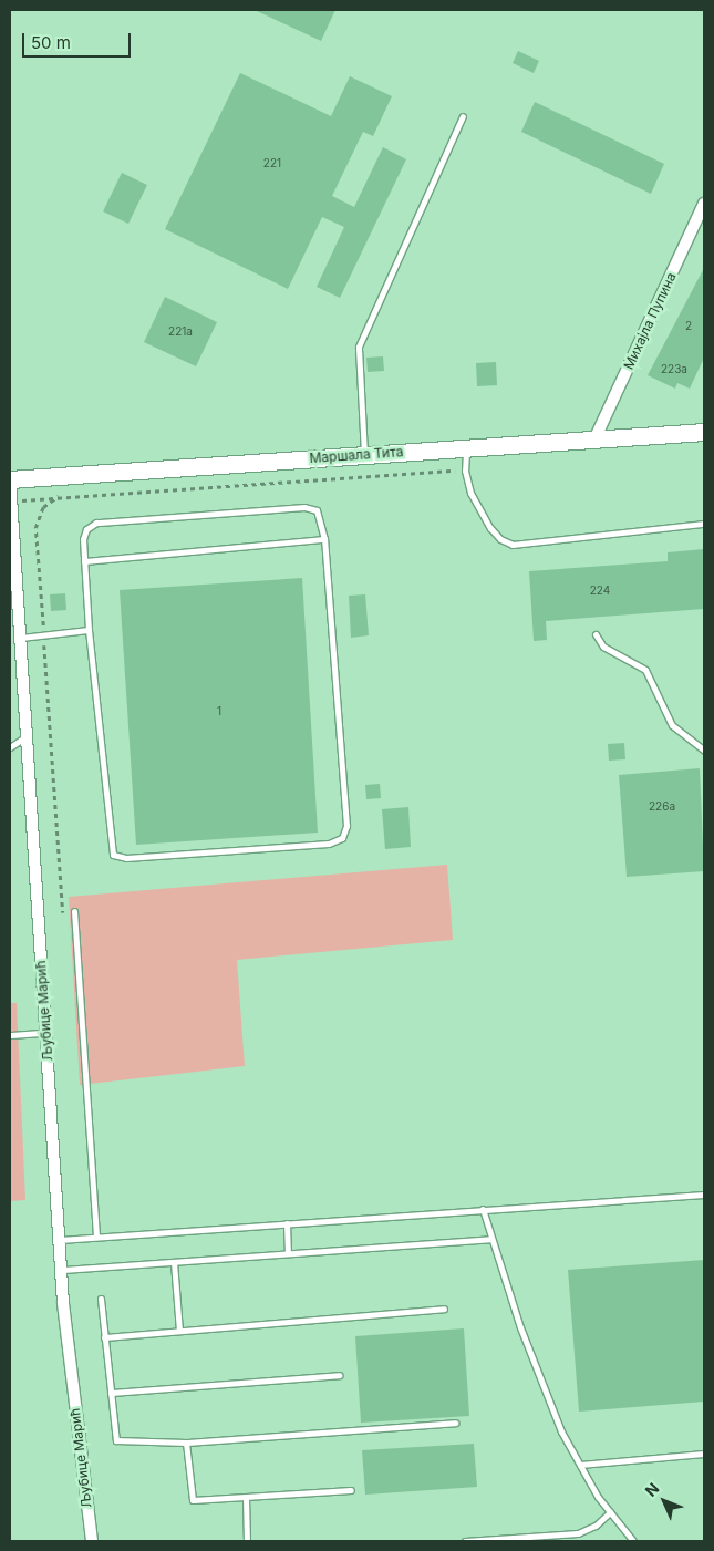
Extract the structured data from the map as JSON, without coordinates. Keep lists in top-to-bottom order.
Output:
{
  "streets": {
    "main road": ["Маршала Тита"],
    "street": ["Михајла Пупина", "Љубице Марић"]
  },
  "crossings": [
    ["Михајла Пупина", "Маршала Тита"],
    ["Маршала Тита", "Љубице Марић"]
  ],
  "house_numbers": [
    "221",
    "2",
    "221a",
    "223a",
    "224",
    "1",
    "226a"
  ],
  "scale_bar": "50 m",
  "north": "top left"
}
